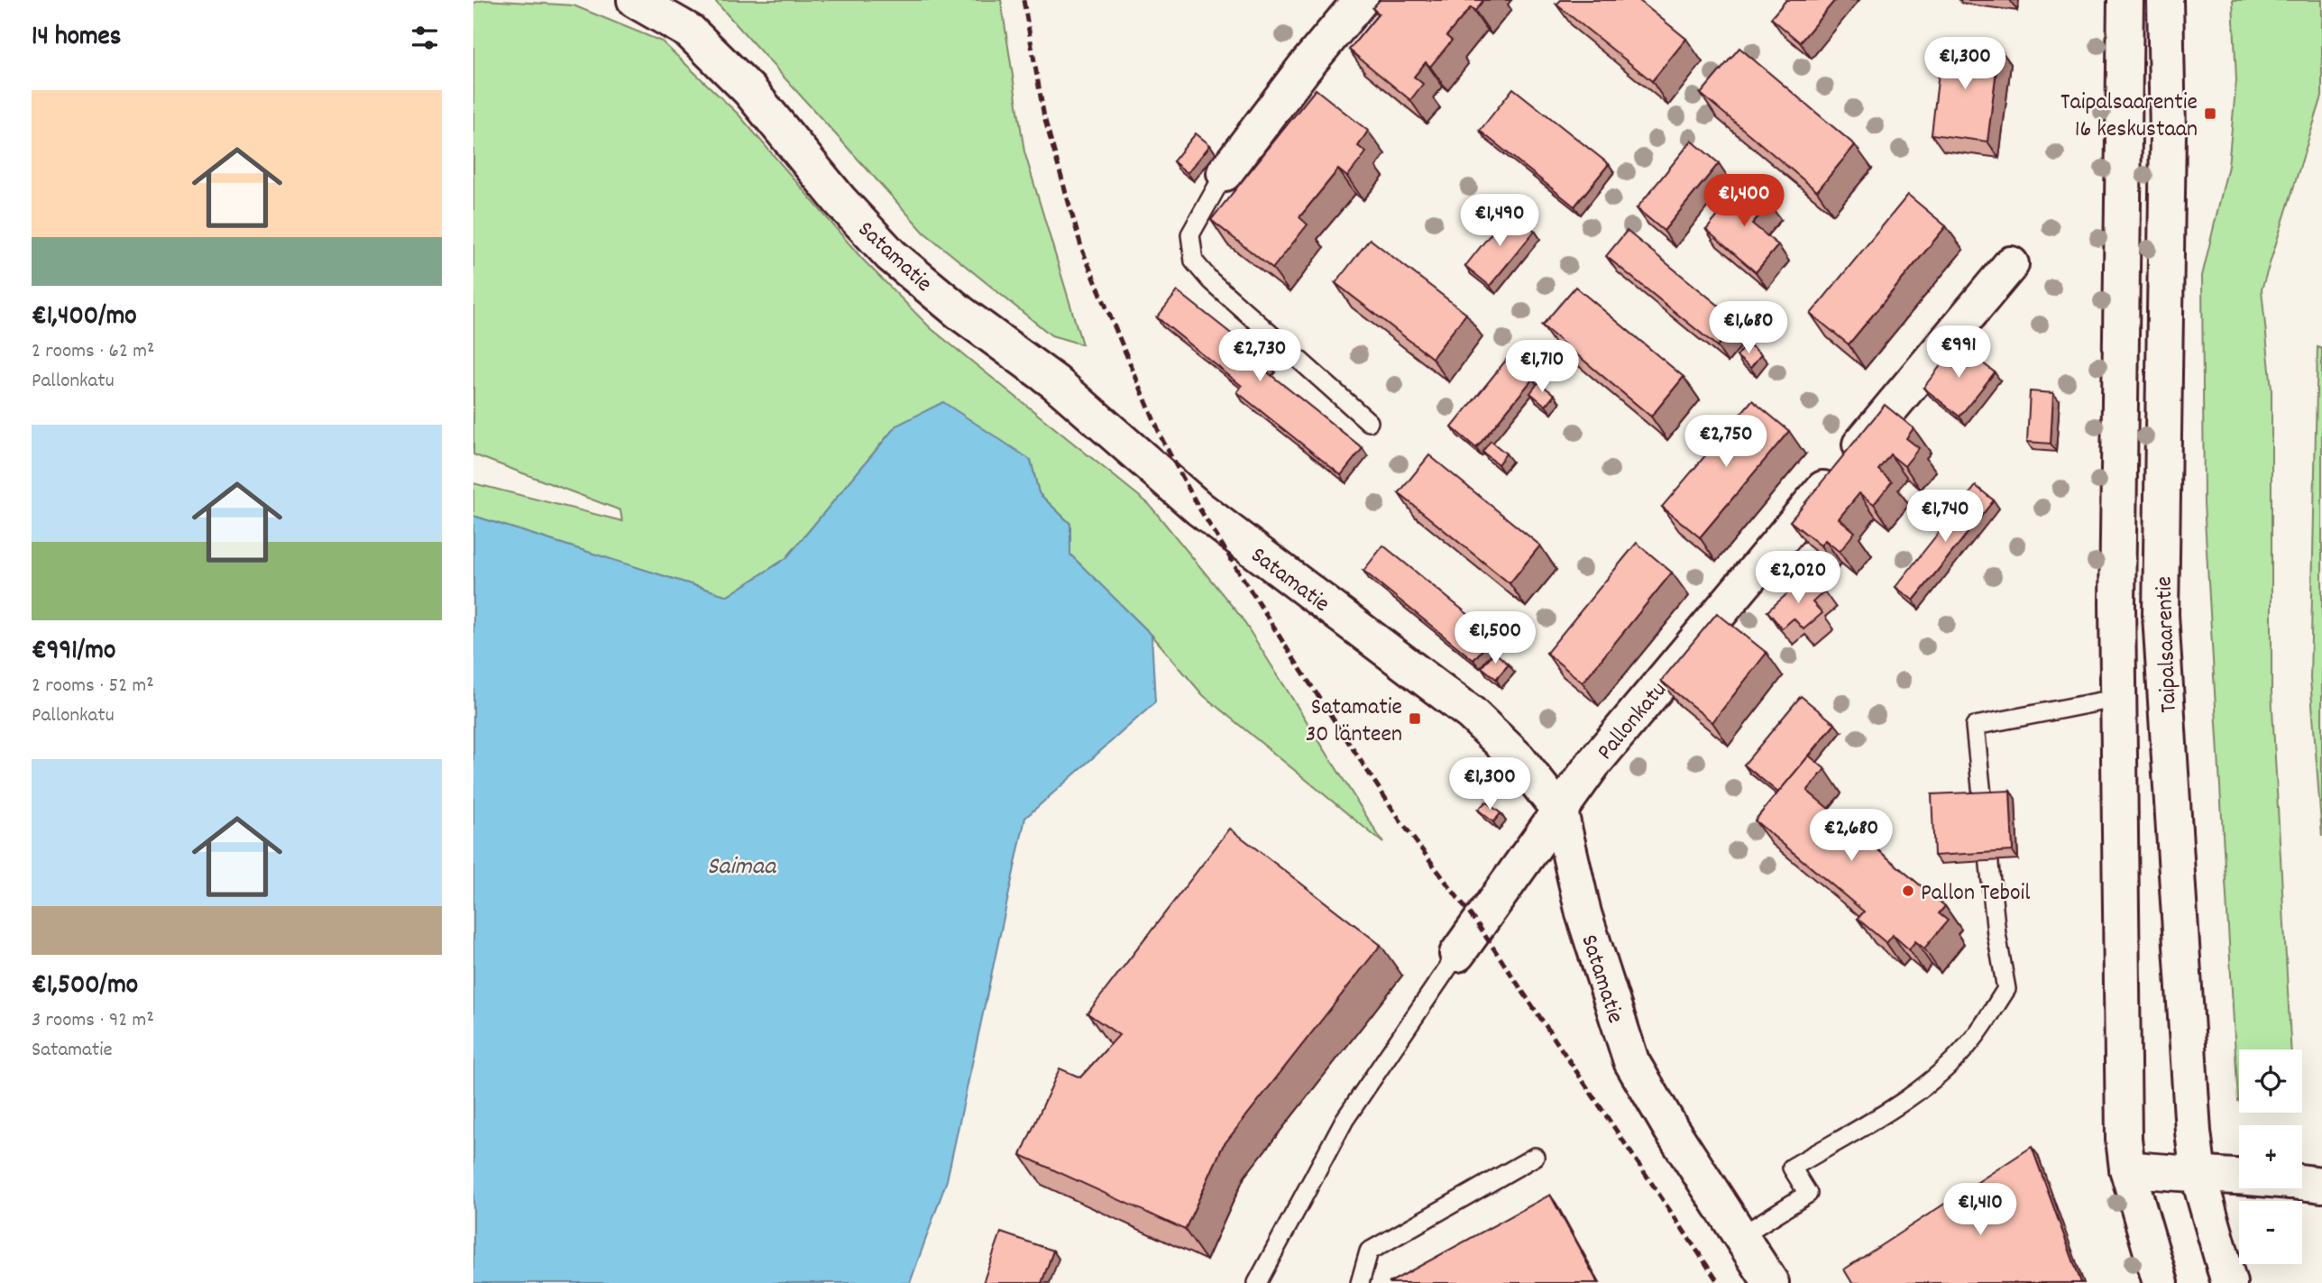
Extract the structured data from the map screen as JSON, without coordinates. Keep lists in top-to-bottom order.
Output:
{
  "streets": {
    "street": ["Satamatie", "Taipalsaarentie", "Pallonkatu"]
  },
  "crossings": [
    ["Satamatie", "Pallonkatu"]
  ],
  "water": ["Saimaa"],
  "places": {
    "transit": ["Taipalsaarentie 16 keskustaan", "Satamatie 30 länteen"],
    "other": ["Pallon Teboil"]
  },
  "page": {
    "heading": "14 homes",
    "price": [
      "€1,300",
      "€1,400",
      "€1,490",
      "€1,680",
      "€991",
      "€2,730",
      "€1,710",
      "€2,750",
      "€1,740",
      "€2,020",
      "€1,500",
      "€1,300",
      "€2,680",
      "€1,410"
    ],
    "list": [
      {
        "name": "€1,400/mo",
        "note": "2 rooms · 62 m² · Pallonkatu"
      },
      {
        "name": "€991/mo",
        "note": "2 rooms · 52 m² · Pallonkatu"
      },
      {
        "name": "€1,500/mo",
        "note": "3 rooms · 92 m² · Satamatie"
      }
    ],
    "map_buttons": ["+", "−"]
  }
}
